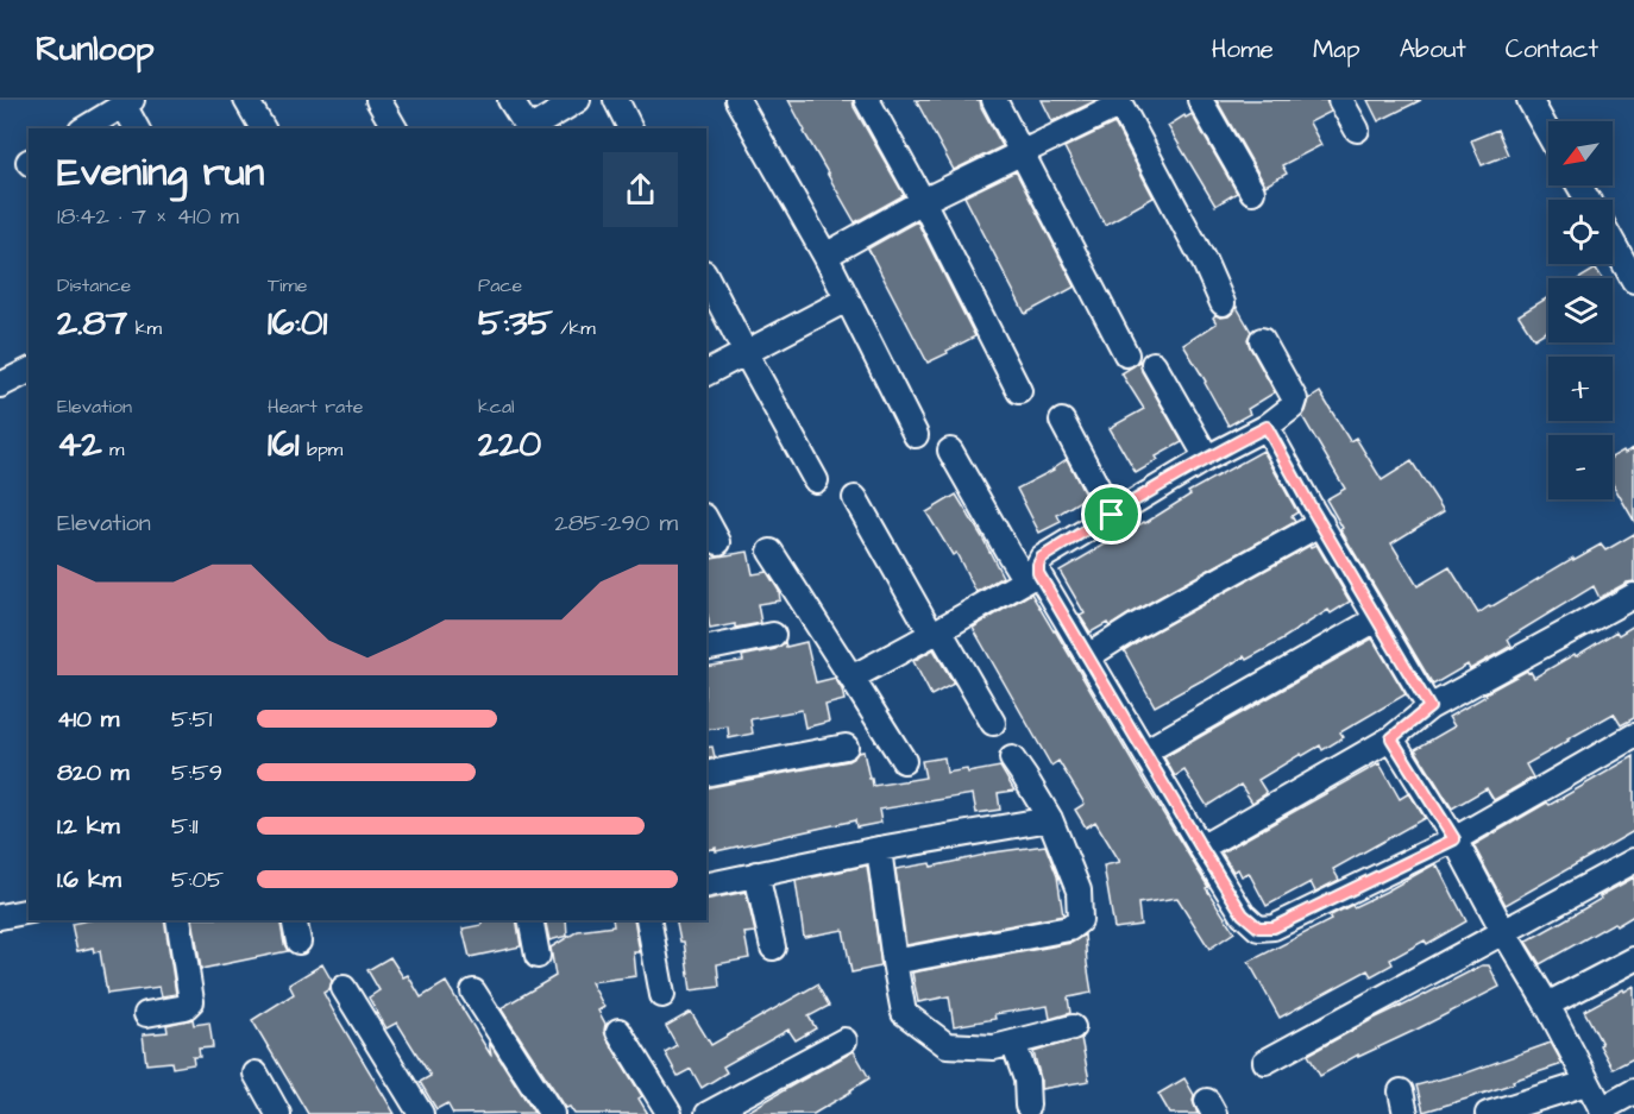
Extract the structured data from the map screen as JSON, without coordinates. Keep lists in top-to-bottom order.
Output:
{
  "north": "bottom left",
  "page": {
    "header": "Runloop",
    "nav": [
      "Home",
      "Map",
      "About",
      "Contact"
    ],
    "map_buttons": ["+", "−"],
    "heading": ["Evening run", "18:42 · 7 × 410 m"],
    "stats": [
      ["Distance", "2.87 km"],
      ["Time", "16:01"],
      ["Pace", "5:35 /km"],
      ["Elevation", "42 m"],
      ["Heart rate", "161 bpm"],
      ["kcal", "220"]
    ],
    "chart": ["Elevation", "285–290 m"],
    "list": [
      {
        "name": "410 m",
        "note": "5:51"
      },
      {
        "name": "820 m",
        "note": "5:59"
      },
      {
        "name": "1.2 km",
        "note": "5:11"
      },
      {
        "name": "1.6 km",
        "note": "5:05"
      }
    ]
  }
}
